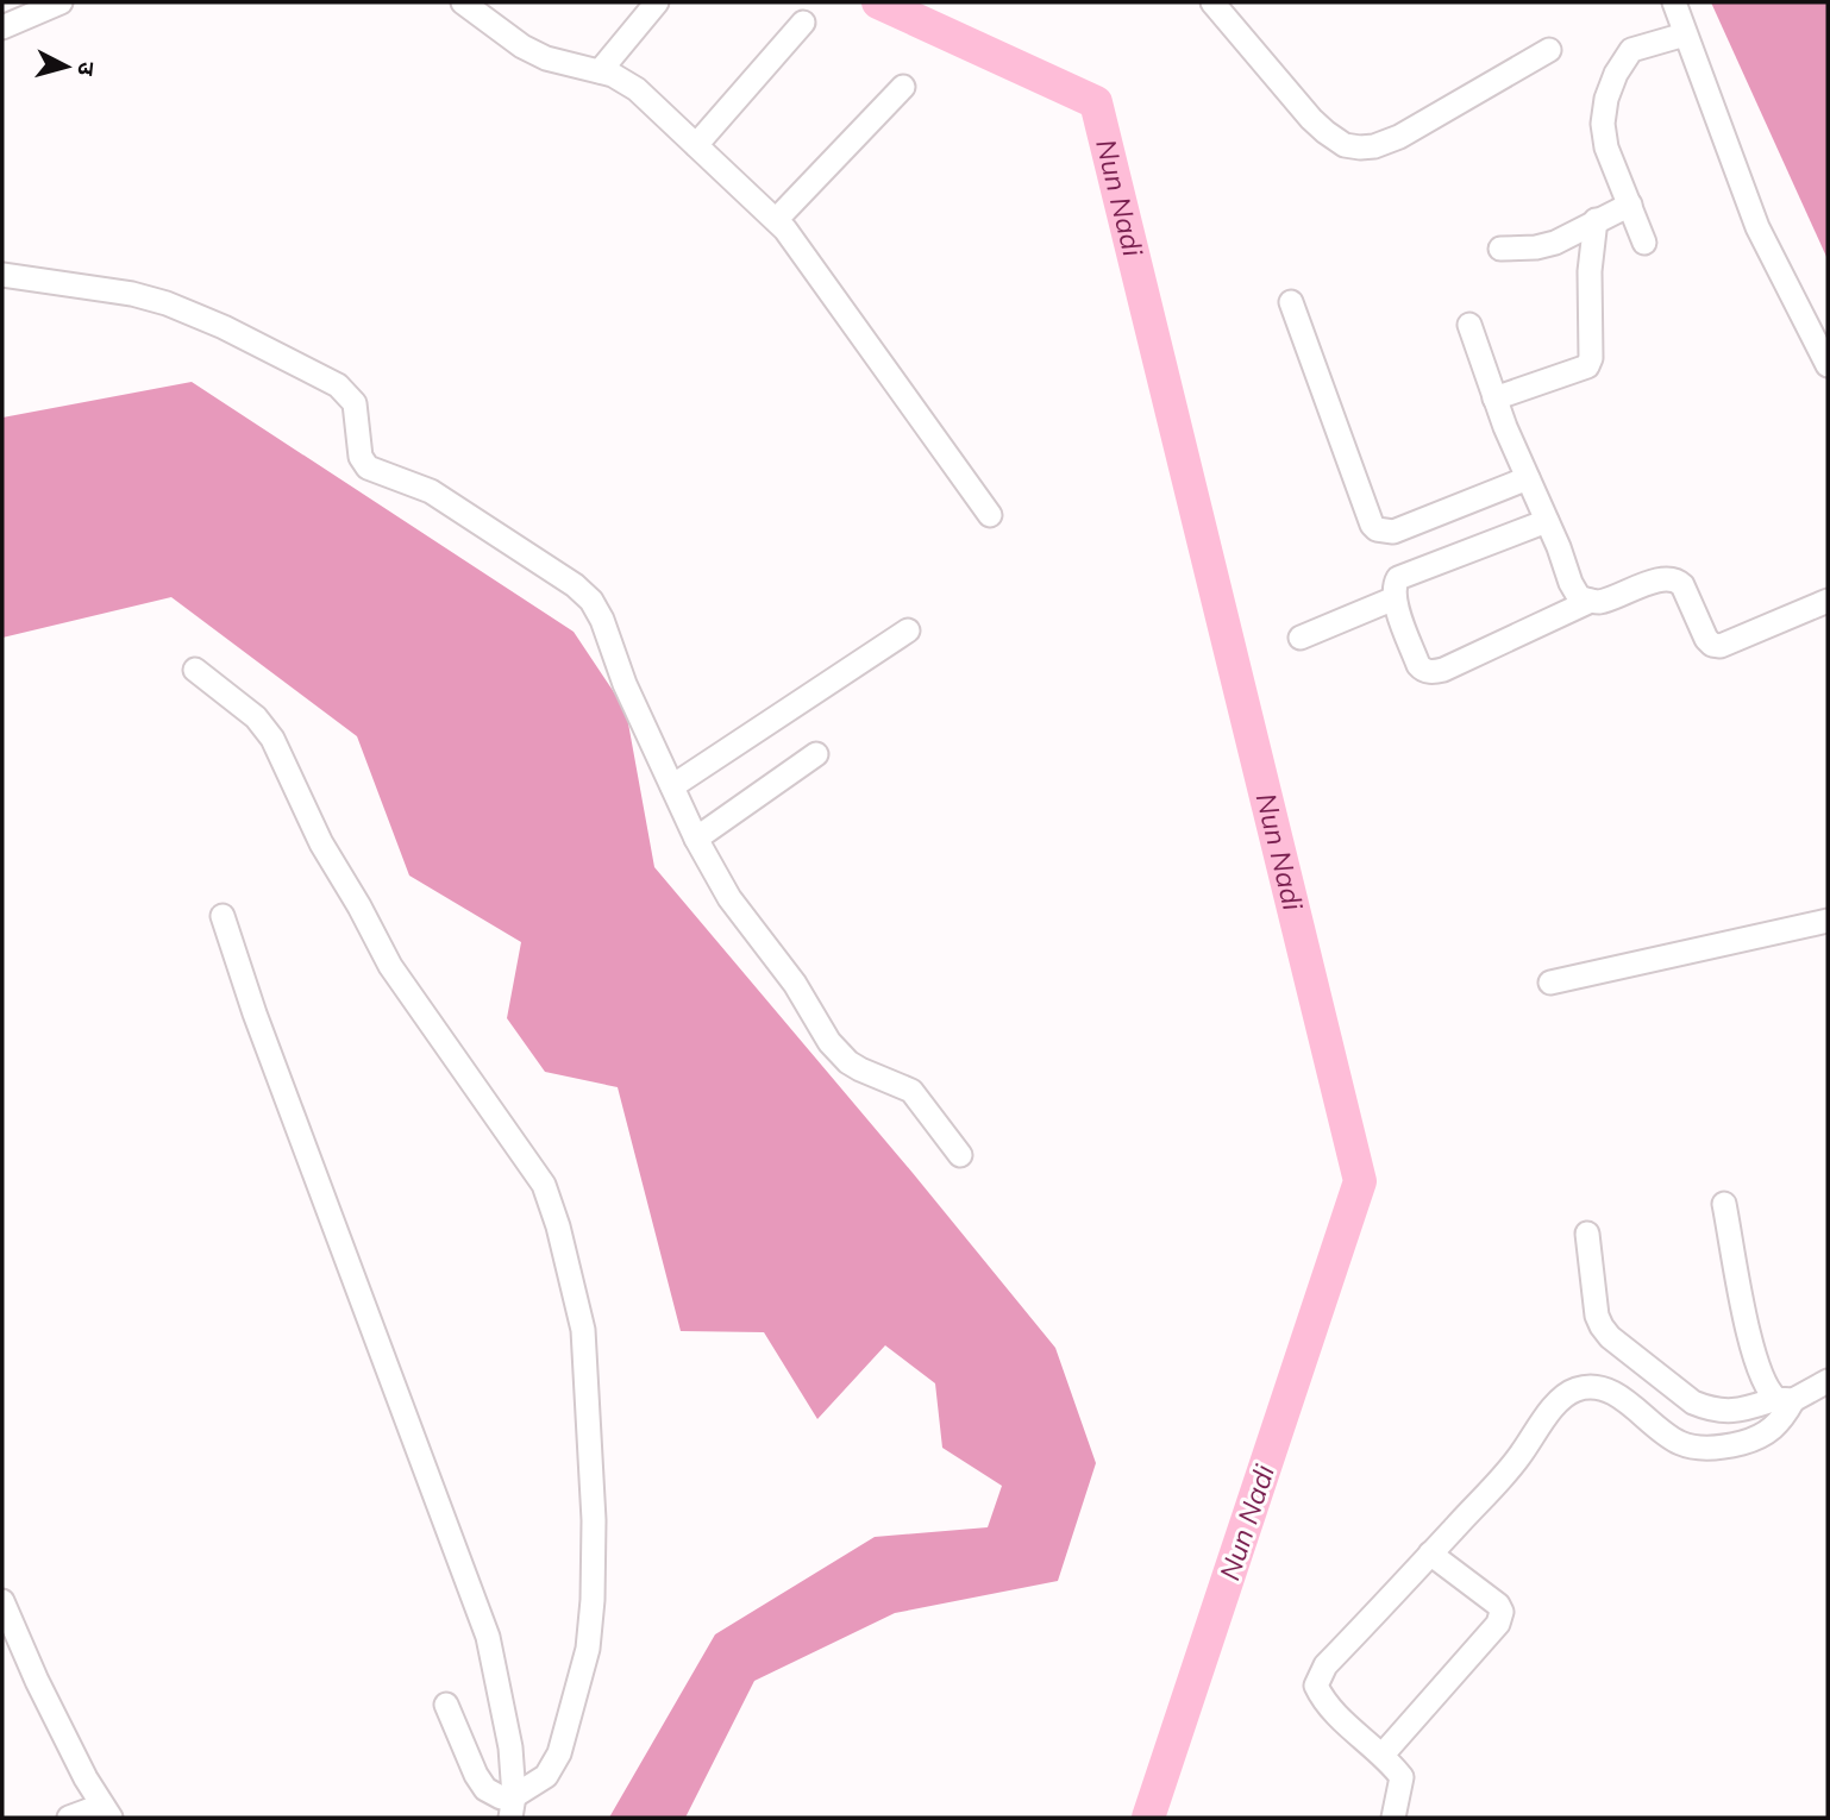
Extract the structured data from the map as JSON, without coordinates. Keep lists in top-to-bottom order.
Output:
{
  "water": ["Nun Nadi"],
  "north": "right"
}
